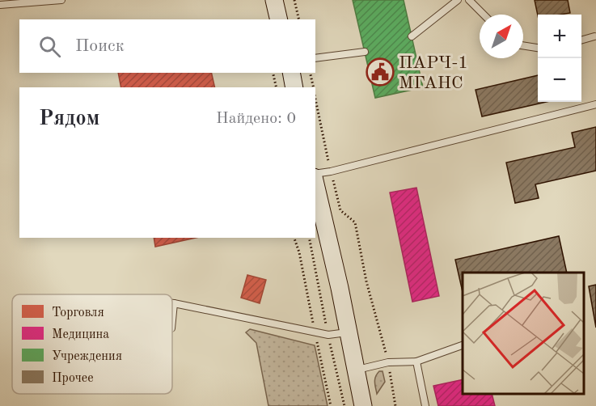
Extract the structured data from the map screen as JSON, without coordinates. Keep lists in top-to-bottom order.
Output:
{
  "places": {
    "public building": ["ПАРЧ-1 МГАНС"]
  },
  "legend": [
    "Торговля",
    "Медицина",
    "Учреждения",
    "Прочее"
  ],
  "north": "top right",
  "page": {
    "map_buttons": ["+", "−"],
    "search": "Поиск",
    "heading": ["Рядом", "Найдено: 0"]
  }
}
